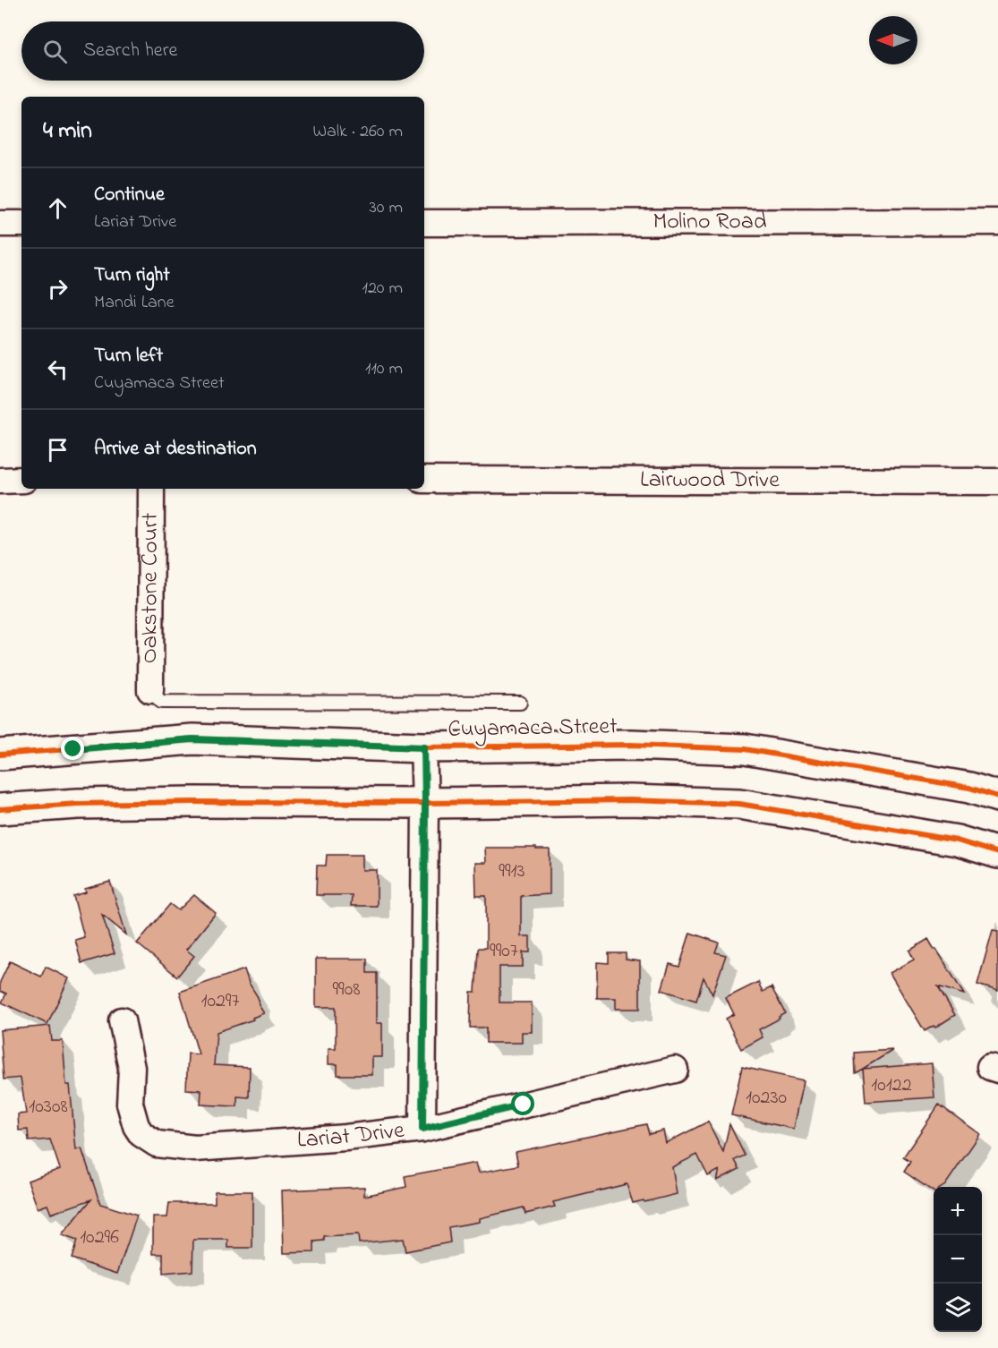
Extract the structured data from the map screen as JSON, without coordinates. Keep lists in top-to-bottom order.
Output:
{
  "streets": {
    "main road": ["Cuyamaca Street"],
    "street": [
      "Molino Road",
      "Lairwood Drive",
      "Oakstone Court",
      "Lariat Drive"
    ]
  },
  "house_numbers": [
    "9913",
    "9907",
    "9908",
    "10297",
    "10122",
    "10230",
    "10308",
    "10296"
  ],
  "north": "left",
  "page": {
    "search": "Search here",
    "heading": ["4 min", "Walk · 260 m"],
    "list": [
      ["Continue", "Lariat Drive", "30 m"],
      ["Turn right", "Mandi Lane", "120 m"],
      ["Turn left", "Cuyamaca Street", "110 m"],
      "Arrive at destination"
    ],
    "map_buttons": ["+", "−"]
  }
}
